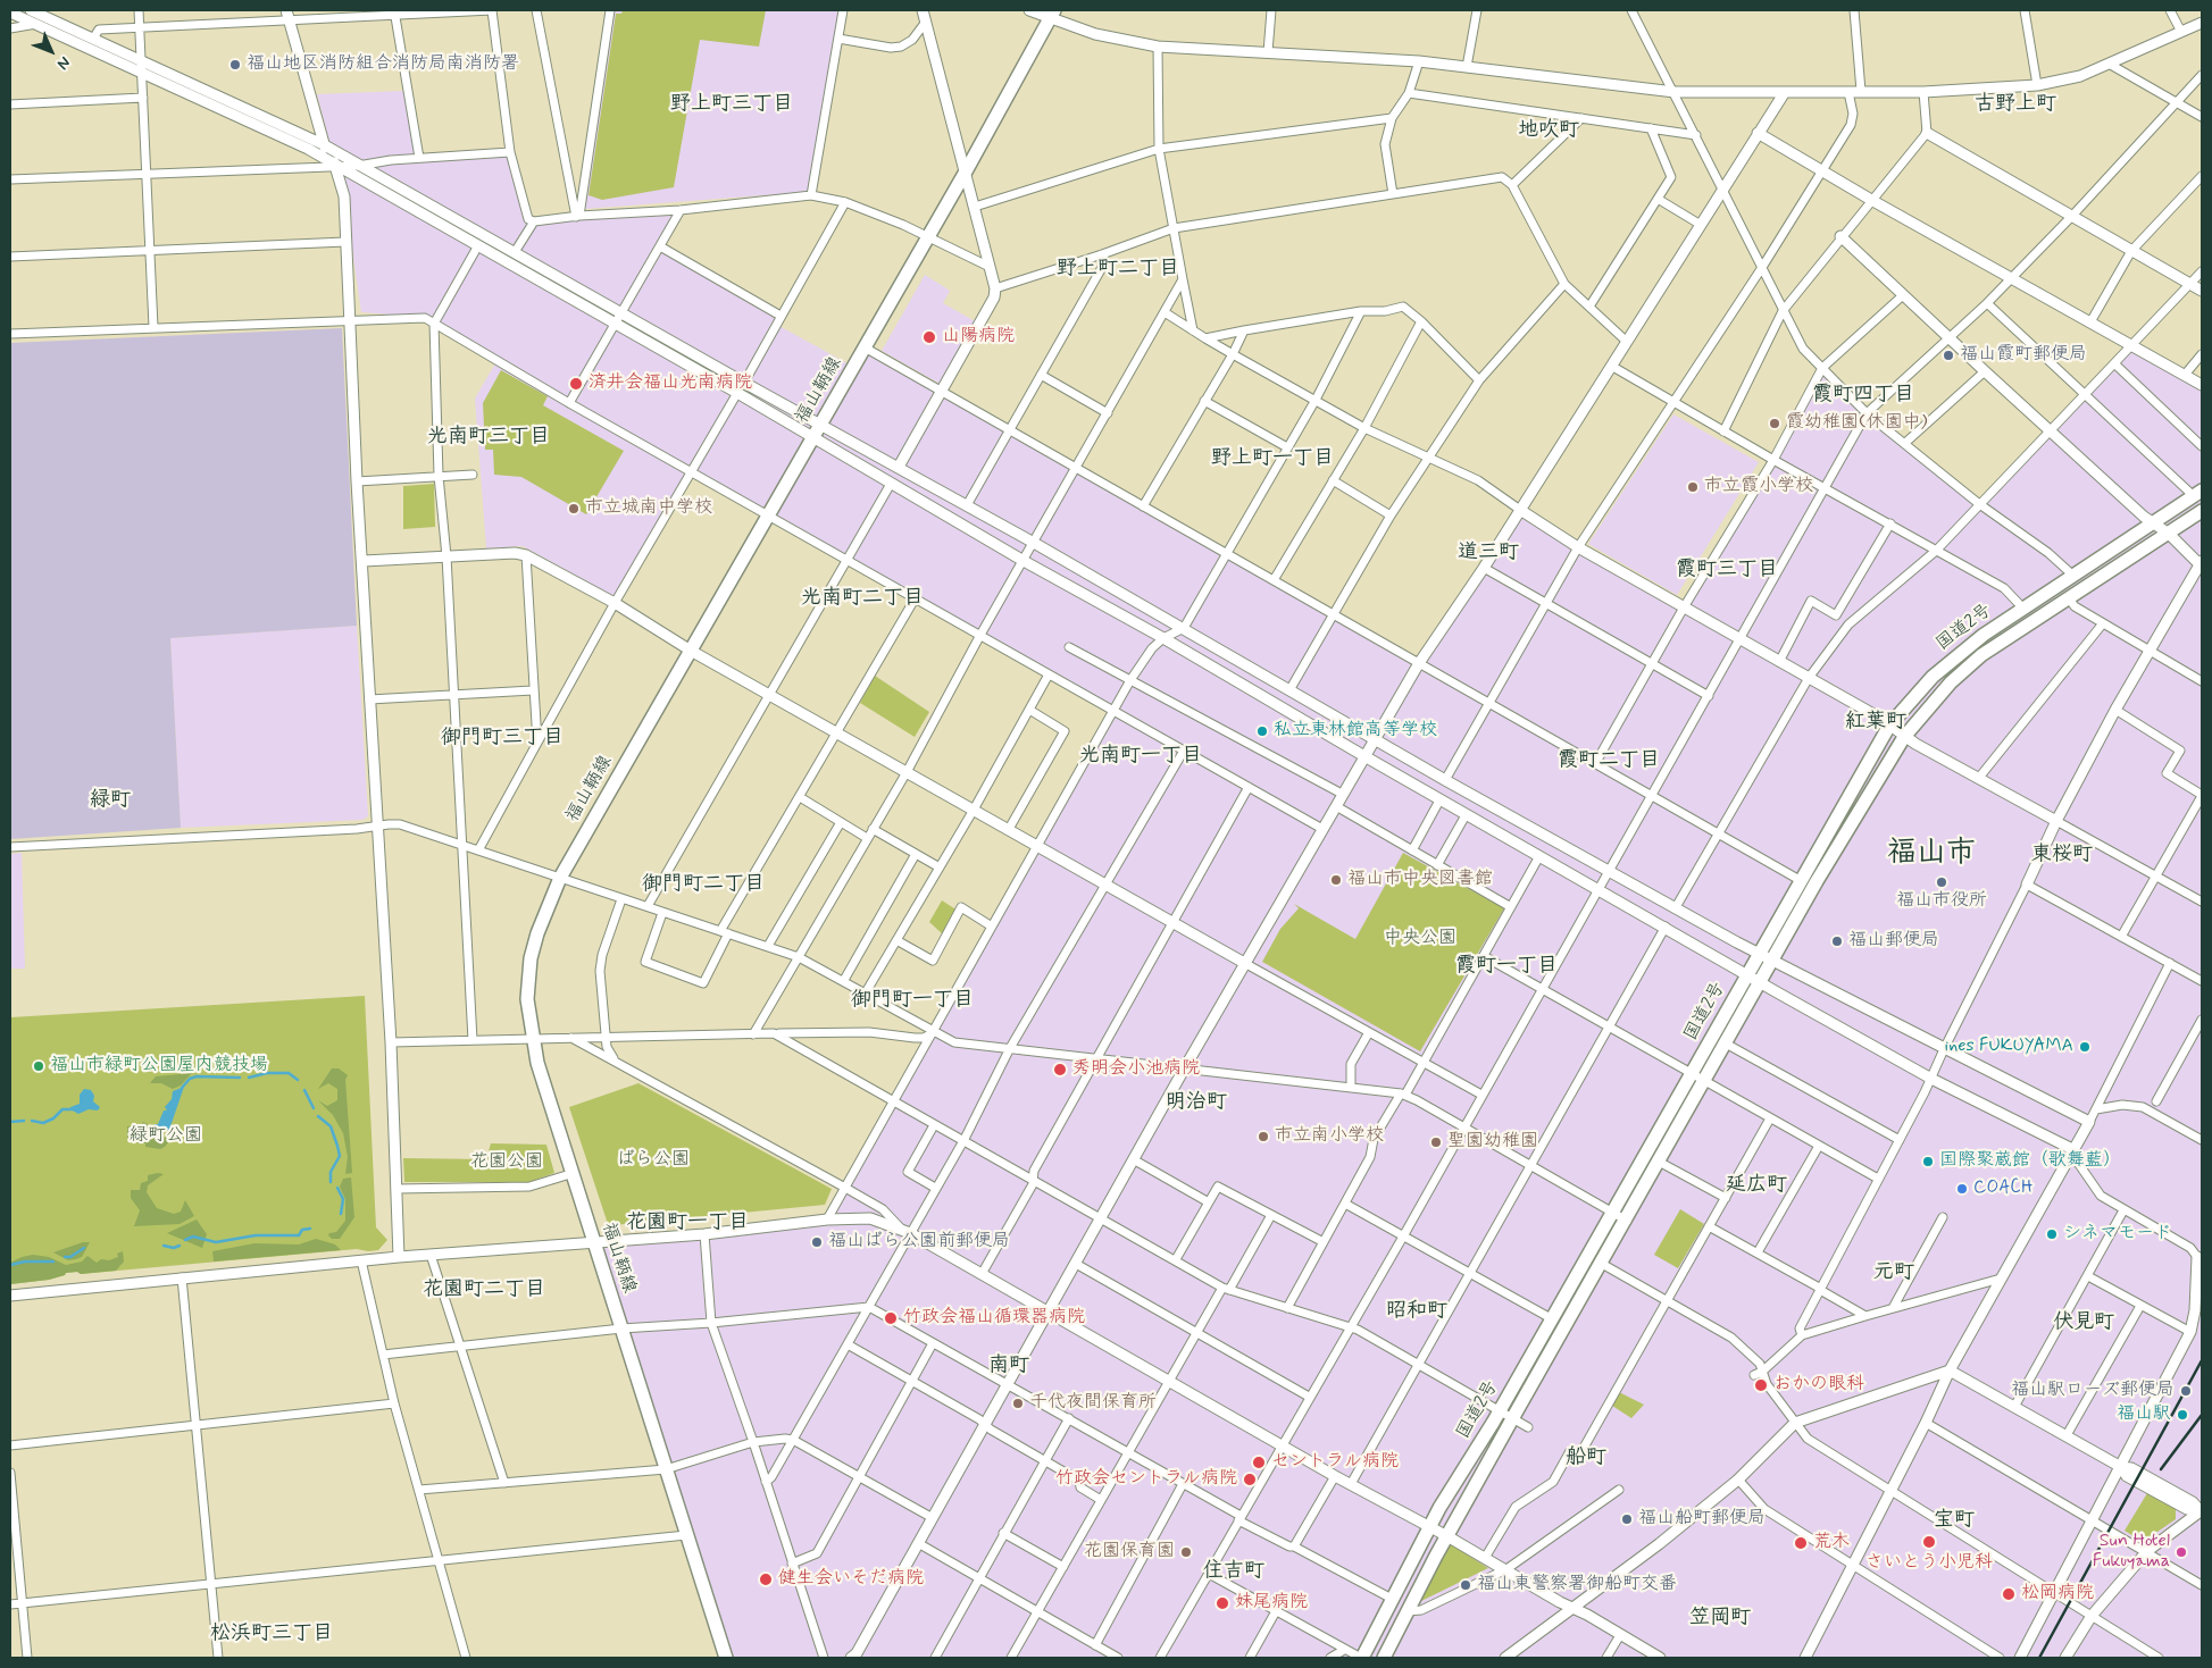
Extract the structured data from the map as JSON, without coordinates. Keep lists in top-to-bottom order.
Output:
{
  "streets": {
    "main road": ["福山鞆線", "国道2号"]
  },
  "districts": [
    "野上町三丁目",
    "古野上町",
    "地吹町",
    "野上町二丁目",
    "霞町四丁目",
    "光南町三丁目",
    "野上町一丁目",
    "道三町",
    "霞町三丁目",
    "光南町二丁目",
    "紅葉町",
    "御門町三丁目",
    "光南町一丁目",
    "霞町二丁目",
    "緑町",
    "福山市",
    "東桜町",
    "御門町二丁目",
    "霞町一丁目",
    "御門町一丁目",
    "明治町",
    "延広町",
    "花園町一丁目",
    "元町",
    "花園町二丁目",
    "昭和町",
    "伏見町",
    "南町",
    "船町",
    "宝町",
    "住吉町",
    "笠岡町",
    "松浜町三丁目"
  ],
  "parks": [
    "中央公園",
    "緑町公園",
    "ばら公園",
    "花園公園"
  ],
  "places": [
    "福山地区消防組合消防局南消防署",
    "山陽病院",
    "福山霞町郵便局",
    "済井会福山光南病院",
    "霞幼稚園(休園中)",
    "市立霞小学校",
    "市立城南中学校",
    "私立東林館高等学校",
    "福山市中央図書館",
    "福山市役所",
    "福山郵便局",
    "ines FUKUYAMA",
    "福山市緑町公園屋内競技場",
    "秀明会小池病院",
    "市立南小学校",
    "聖園幼稚園",
    "国際聚蔵館（歌舞藍）",
    "COACH",
    "シネマモード",
    "福山ばら公園前郵便局",
    "竹政会福山循環器病院",
    "おかの眼科",
    "福山駅ローズ郵便局",
    "千代夜間保育所",
    "福山駅",
    "セントラル病院",
    "竹政会セントラル病院",
    "福山船町郵便局",
    "さいとう小児科",
    "荒木",
    "花園保育園",
    "Sun Hotel Fukuyama",
    "健生会いそだ病院",
    "福山東警察署御船町交番",
    "松岡病院",
    "妹尾病院"
  ],
  "north": "bottom right"
}
